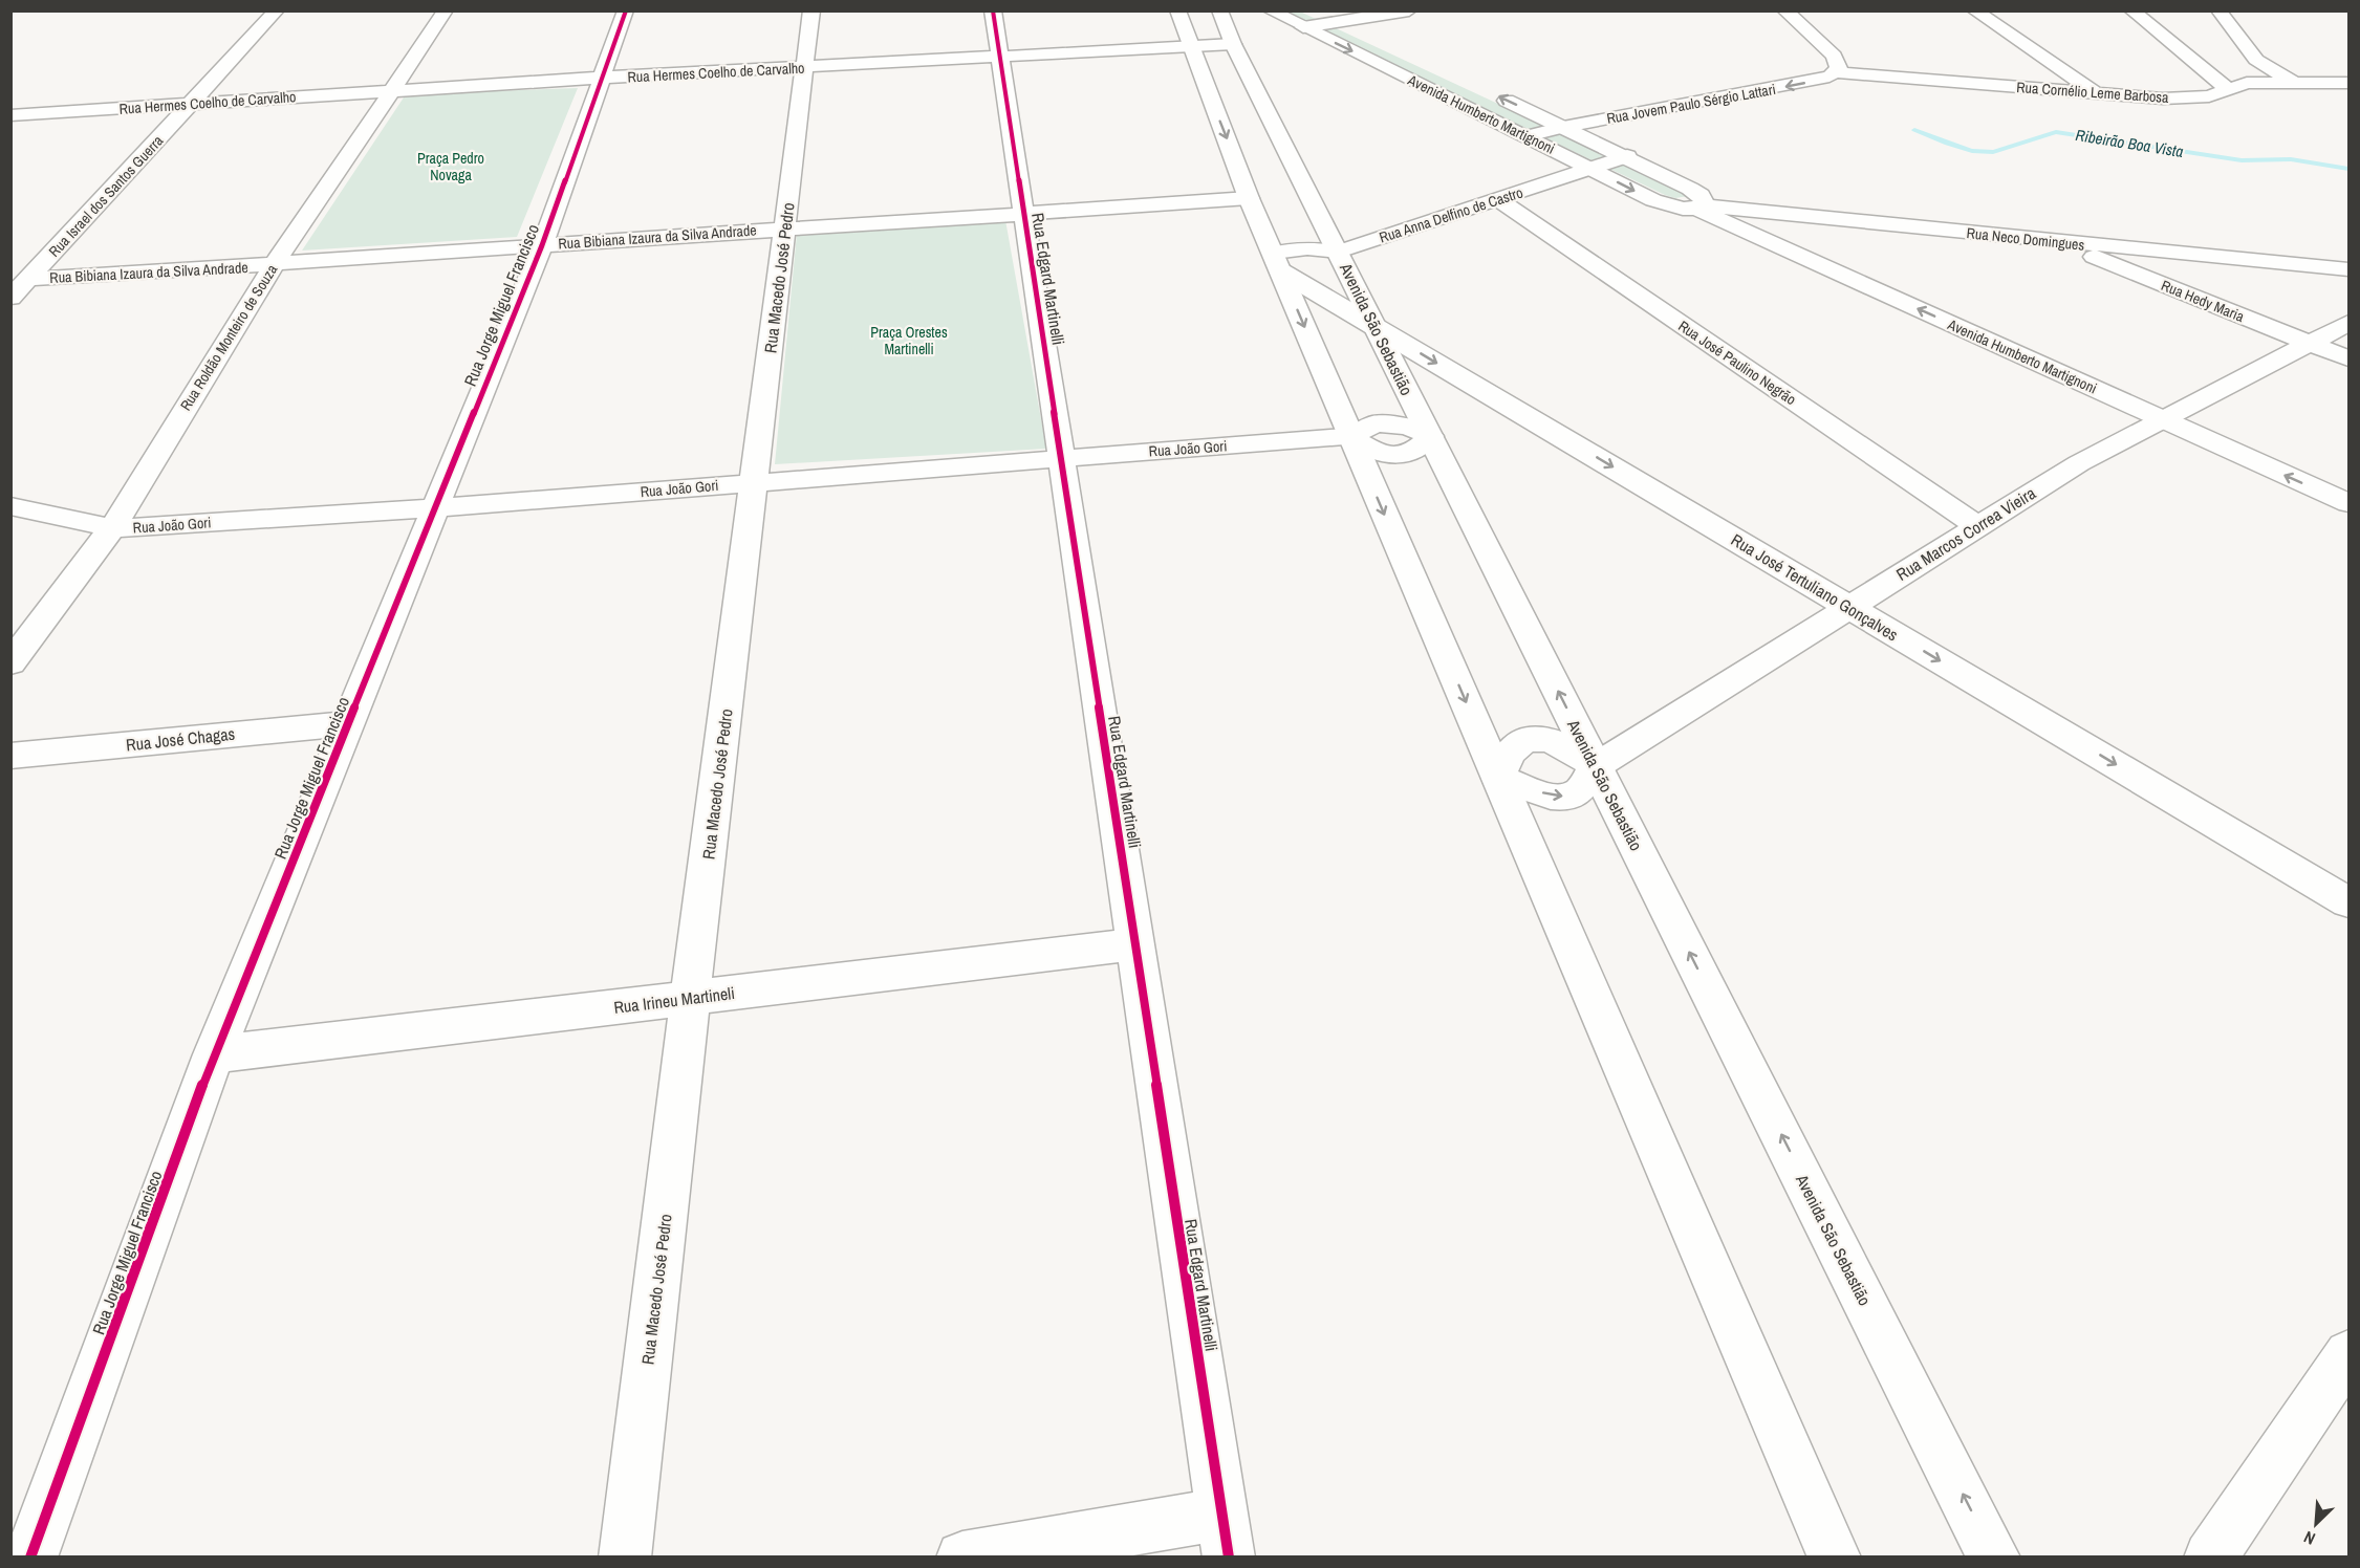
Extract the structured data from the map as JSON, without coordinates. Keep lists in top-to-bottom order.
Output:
{
  "streets": {
    "street": [
      "Rua Hermes Coelho de Carvalho",
      "Rua Cornélio Leme Barbosa",
      "Rua Jovem Paulo Sérgio Lattari",
      "Avenida Humberto Martignoni",
      "Rua Israel dos Santos Guerra",
      "Rua Anna Delfino de Castro",
      "Rua Bibiana Izaura da Silva Andrade",
      "Rua Neco Domingues",
      "Rua Macedo José Pedro",
      "Rua Edgard Martinelli",
      "Rua Hedy Maria",
      "Rua Jorge Miguel Francisco",
      "Avenida São Sebastião",
      "Rua Roldão Monteiro de Souza",
      "Rua José Paulino Negrão",
      "Rua João Gori",
      "Rua Marcos Correa Vieira",
      "Rua José Tertuliano Gonçalves",
      "Rua José Chagas",
      "Rua Irineu Martineli"
    ]
  },
  "crossings": [
    ["Rua Hermes Coelho de Carvalho", "Rua Israel dos Santos Guerra"],
    ["Rua Hermes Coelho de Carvalho", "Rua Macedo José Pedro"],
    ["Rua Hermes Coelho de Carvalho", "Rua Edgard Martinelli"],
    ["Rua Hermes Coelho de Carvalho", "Rua Jorge Miguel Francisco"],
    ["Rua Hermes Coelho de Carvalho", "Avenida São Sebastião"],
    ["Rua Hermes Coelho de Carvalho", "Rua Roldão Monteiro de Souza"],
    ["Rua Cornélio Leme Barbosa", "Rua Jovem Paulo Sérgio Lattari"],
    ["Rua Jovem Paulo Sérgio Lattari", "Avenida Humberto Martignoni"],
    ["Avenida Humberto Martignoni", "Rua Anna Delfino de Castro"],
    ["Avenida Humberto Martignoni", "Rua Neco Domingues"],
    ["Avenida Humberto Martignoni", "Rua Marcos Correa Vieira"],
    ["Rua Israel dos Santos Guerra", "Rua Bibiana Izaura da Silva Andrade"],
    ["Rua Anna Delfino de Castro", "Avenida São Sebastião"],
    ["Rua Anna Delfino de Castro", "Rua José Paulino Negrão"],
    ["Rua Anna Delfino de Castro", "Rua José Tertuliano Gonçalves"],
    ["Rua Bibiana Izaura da Silva Andrade", "Rua Macedo José Pedro"],
    ["Rua Bibiana Izaura da Silva Andrade", "Rua Edgard Martinelli"],
    ["Rua Bibiana Izaura da Silva Andrade", "Rua Jorge Miguel Francisco"],
    ["Rua Bibiana Izaura da Silva Andrade", "Rua Roldão Monteiro de Souza"],
    ["Rua Neco Domingues", "Rua Hedy Maria"],
    ["Rua Macedo José Pedro", "Rua João Gori"],
    ["Rua Macedo José Pedro", "Rua Irineu Martineli"],
    ["Rua Edgard Martinelli", "Rua João Gori"],
    ["Rua Edgard Martinelli", "Rua Irineu Martineli"],
    ["Rua Hedy Maria", "Rua Marcos Correa Vieira"],
    ["Rua Jorge Miguel Francisco", "Rua João Gori"],
    ["Rua Jorge Miguel Francisco", "Rua José Chagas"],
    ["Rua Jorge Miguel Francisco", "Rua Irineu Martineli"],
    ["Avenida São Sebastião", "Rua Marcos Correa Vieira"],
    ["Avenida São Sebastião", "Rua José Tertuliano Gonçalves"],
    ["Rua Roldão Monteiro de Souza", "Rua João Gori"],
    ["Rua José Paulino Negrão", "Rua Marcos Correa Vieira"],
    ["Rua Marcos Correa Vieira", "Rua José Tertuliano Gonçalves"]
  ],
  "one_way": ["Rua Jovem Paulo Sérgio Lattari", "Rua José Tertuliano Gonçalves"],
  "water": ["Ribeirão Boa Vista"],
  "parks": ["Praça Pedro Novaga", "Praça Orestes Martinelli"],
  "north": "bottom left"
}
